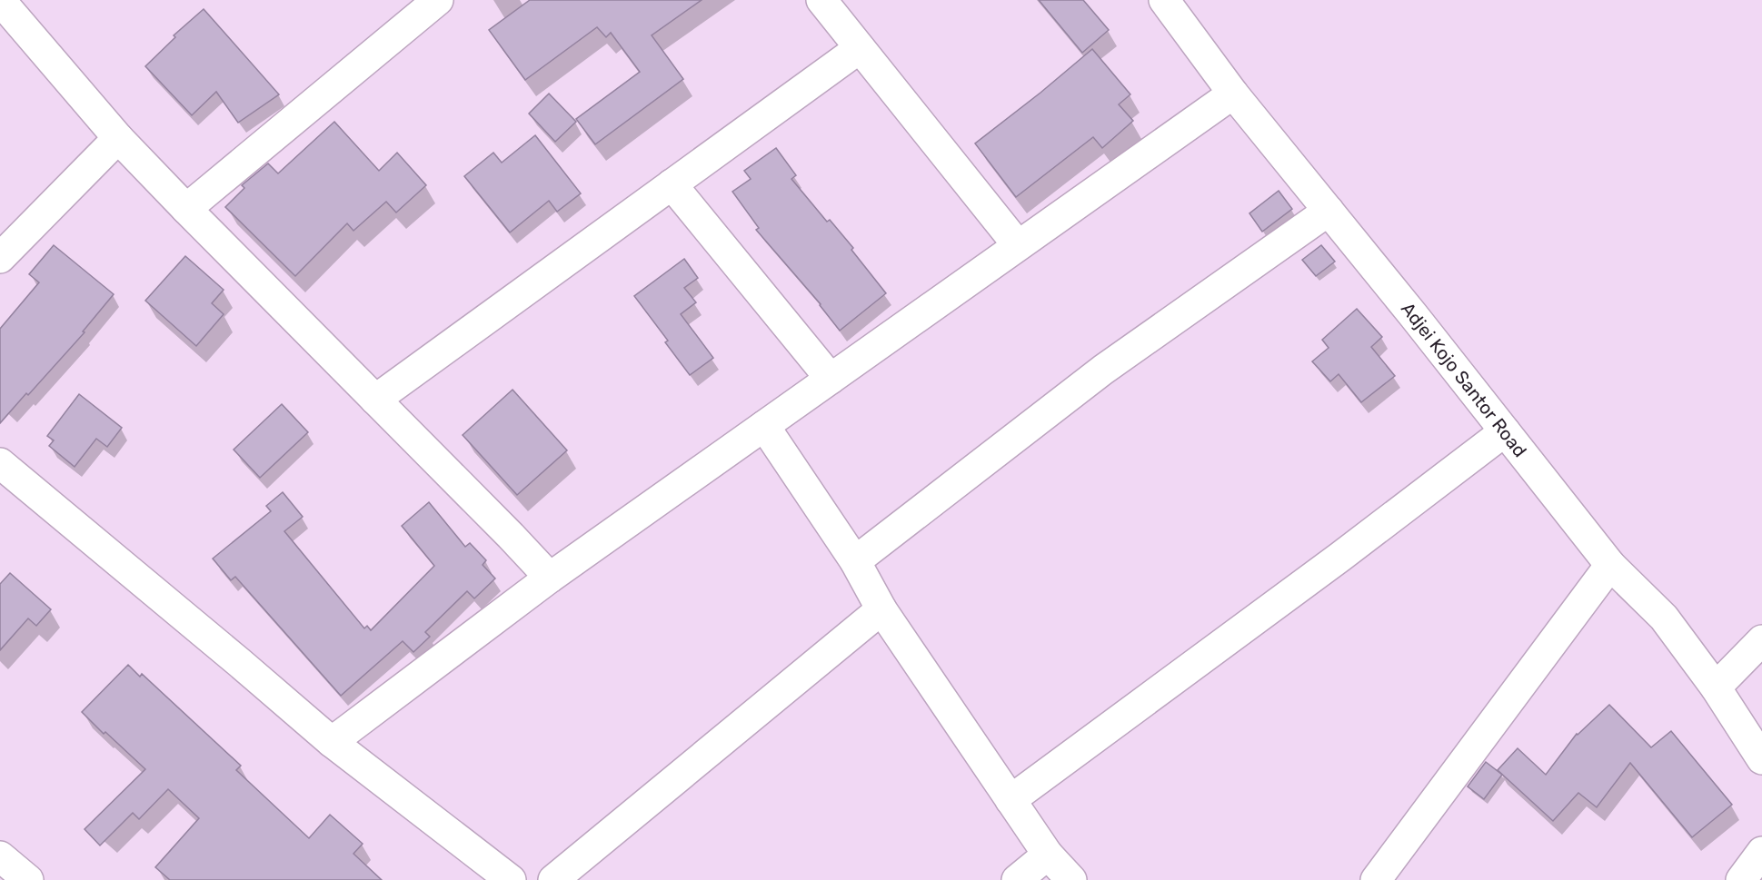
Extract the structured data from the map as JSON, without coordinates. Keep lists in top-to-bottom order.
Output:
{
  "streets": {
    "street": ["Adjei Kojo Santor Road"]
  }
}
